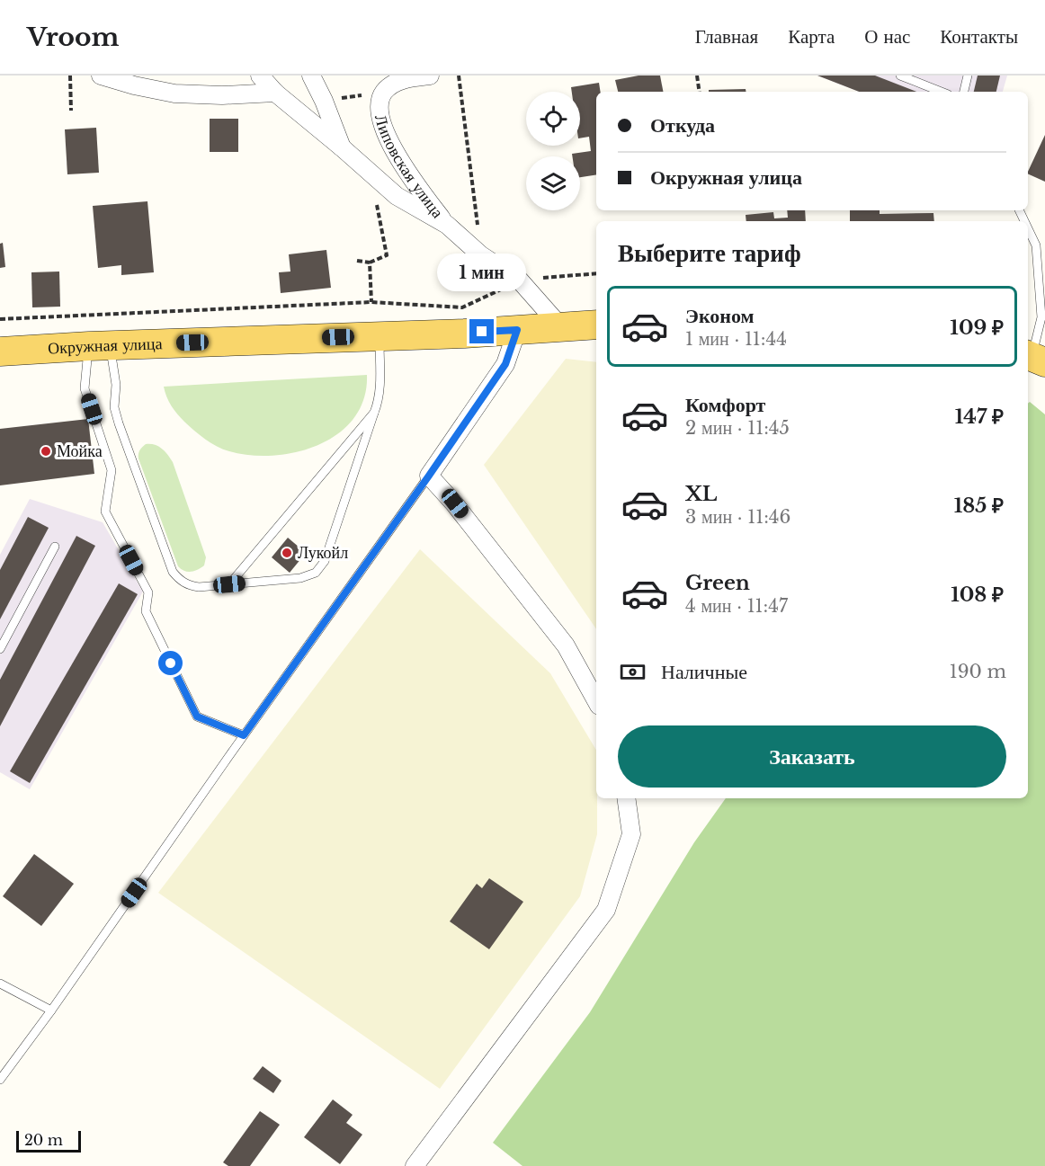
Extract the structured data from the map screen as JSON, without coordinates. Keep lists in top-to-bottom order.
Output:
{
  "streets": {
    "main road": ["Окружная улица"],
    "street": ["Липовская улица"]
  },
  "places": ["Мойка", "Лукойл"],
  "scale_bar": "20 m",
  "page": {
    "header": "Vroom",
    "nav": [
      "Главная",
      "Карта",
      "О нас",
      "Контакты"
    ],
    "banner": ["Откуда", "Окружная улица"],
    "heading": "Выберите тариф",
    "bubble": "1 мин",
    "list": [
      {
        "name": "Эконом",
        "note": "1 мин · 11:44",
        "value": "109 ₽"
      },
      {
        "name": "Комфорт",
        "note": "2 мин · 11:45",
        "value": "147 ₽"
      },
      {
        "name": "XL",
        "note": "3 мин · 11:46",
        "value": "185 ₽"
      },
      {
        "name": "Green",
        "note": "4 мин · 11:47",
        "value": "108 ₽"
      }
    ],
    "pay": ["Наличные", "190 m"],
    "buttons": "Заказать",
    "scale": "20 m"
  }
}
